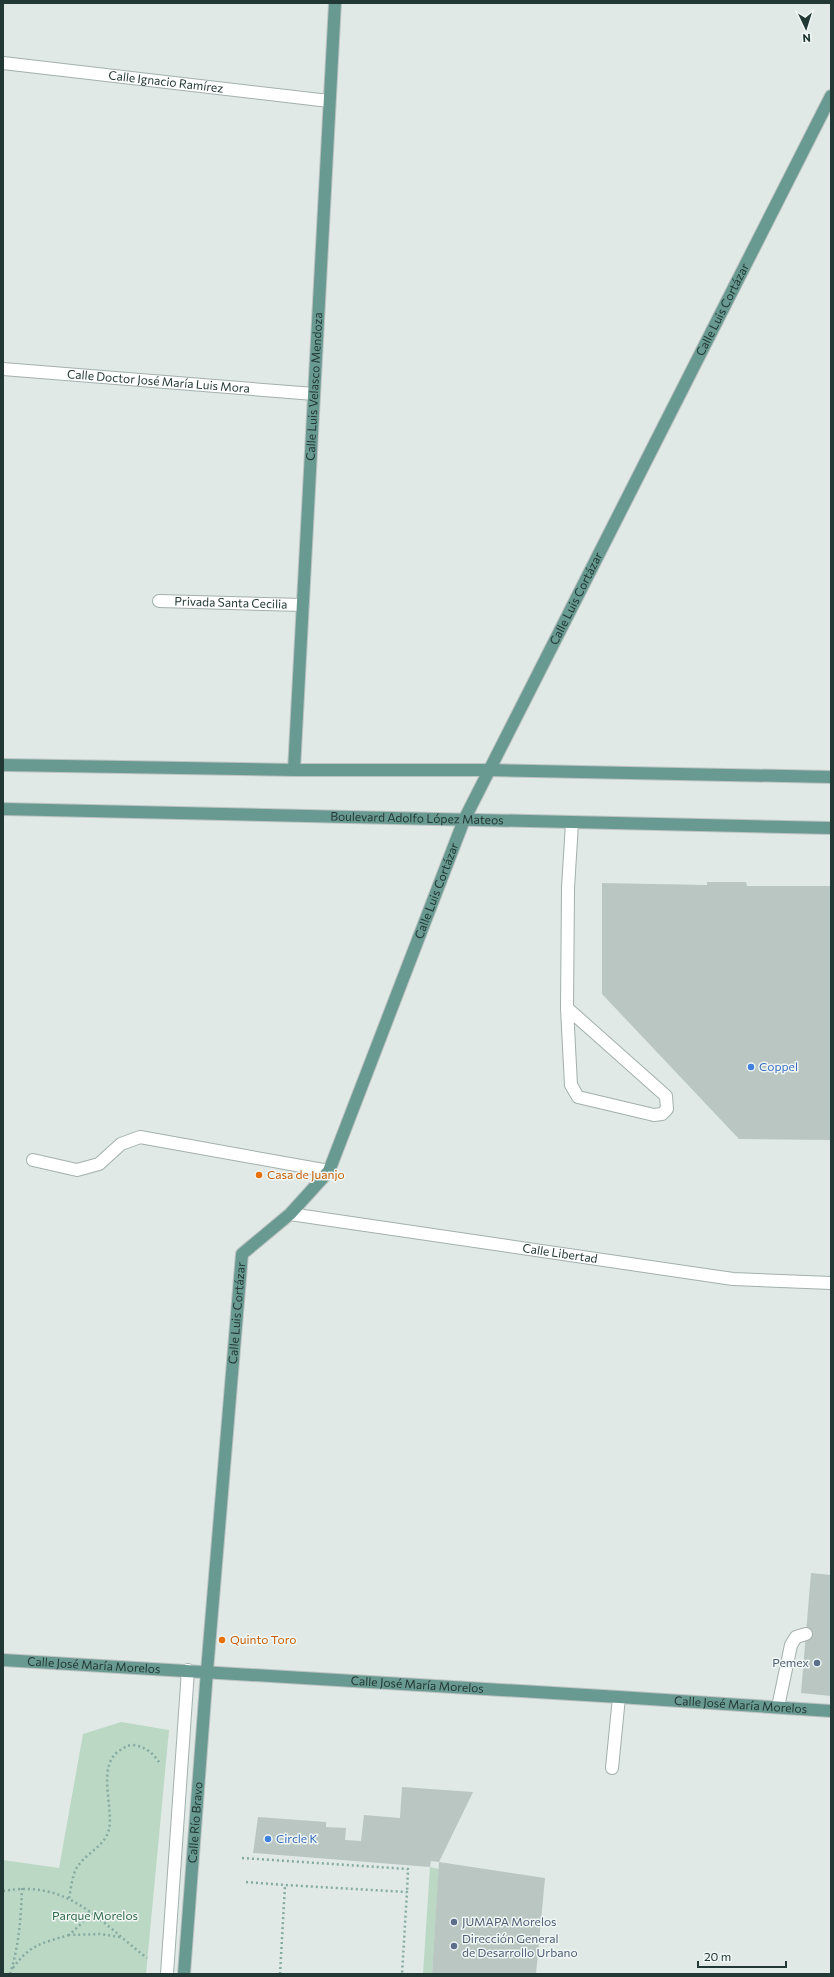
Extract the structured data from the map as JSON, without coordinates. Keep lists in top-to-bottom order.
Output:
{
  "streets": {
    "main road": [
      "Calle Luis Cortázar",
      "Calle Luis Velasco Mendoza",
      "Boulevard Adolfo López Mateos",
      "Calle José María Morelos",
      "Calle Río Bravo"
    ],
    "street": [
      "Calle Ignacio Ramírez",
      "Calle Doctor José María Luis Mora",
      "Privada Santa Cecilia",
      "Calle Libertad"
    ]
  },
  "crossings": [
    ["Calle Ignacio Ramírez", "Calle Luis Velasco Mendoza"],
    ["Calle Luis Cortázar", "Boulevard Adolfo López Mateos"],
    ["Calle Luis Cortázar", "Calle Libertad"],
    ["Calle Luis Cortázar", "Calle José María Morelos"],
    ["Calle Luis Cortázar", "Calle Río Bravo"],
    ["Calle Doctor José María Luis Mora", "Calle Luis Velasco Mendoza"],
    ["Calle Luis Velasco Mendoza", "Privada Santa Cecilia"],
    ["Calle José María Morelos", "Calle Río Bravo"]
  ],
  "parks": ["Parque Morelos"],
  "places": [
    "Coppel",
    "Casa de Juanjo",
    "Quinto Toro",
    "Pemex",
    "Circle K",
    "JUMAPA Morelos",
    "Dirección General de Desarrollo Urbano"
  ],
  "scale_bar": "20 m",
  "north": "bottom"
}
